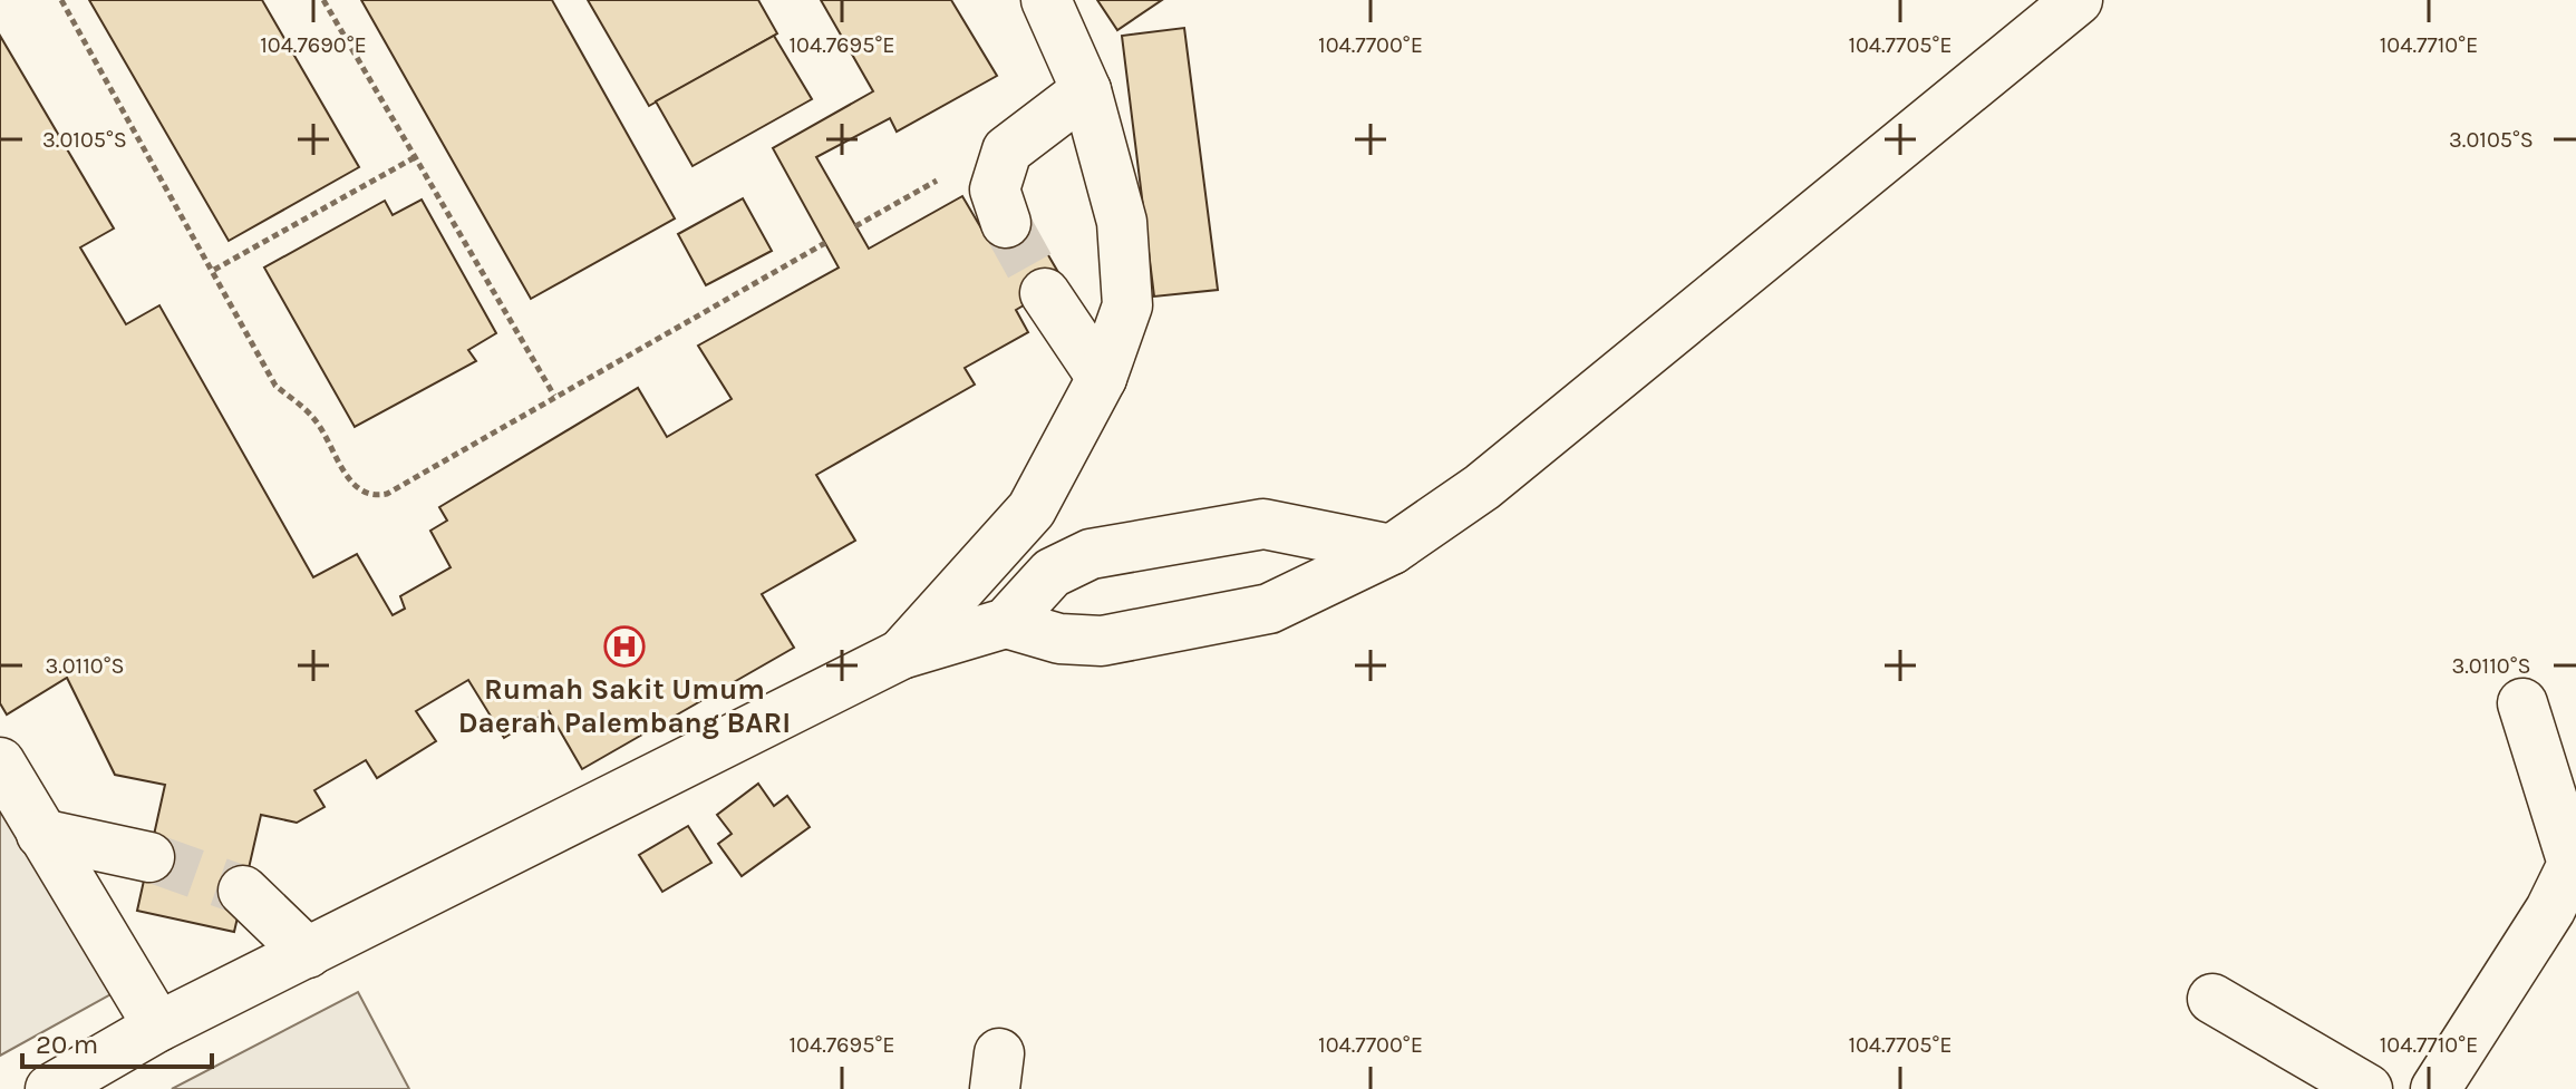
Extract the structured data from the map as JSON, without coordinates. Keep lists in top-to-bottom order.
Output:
{
  "places": {
    "hospital": ["Rumah Sakit Umum Daerah Palembang BARI"]
  },
  "scale_bar": "20 m",
  "coordinates": [
    "104.7690°E",
    "104.7695°E",
    "104.7700°E",
    "104.7705°E",
    "104.7710°E",
    "3.0105°S",
    "3.0110°S"
  ]
}
